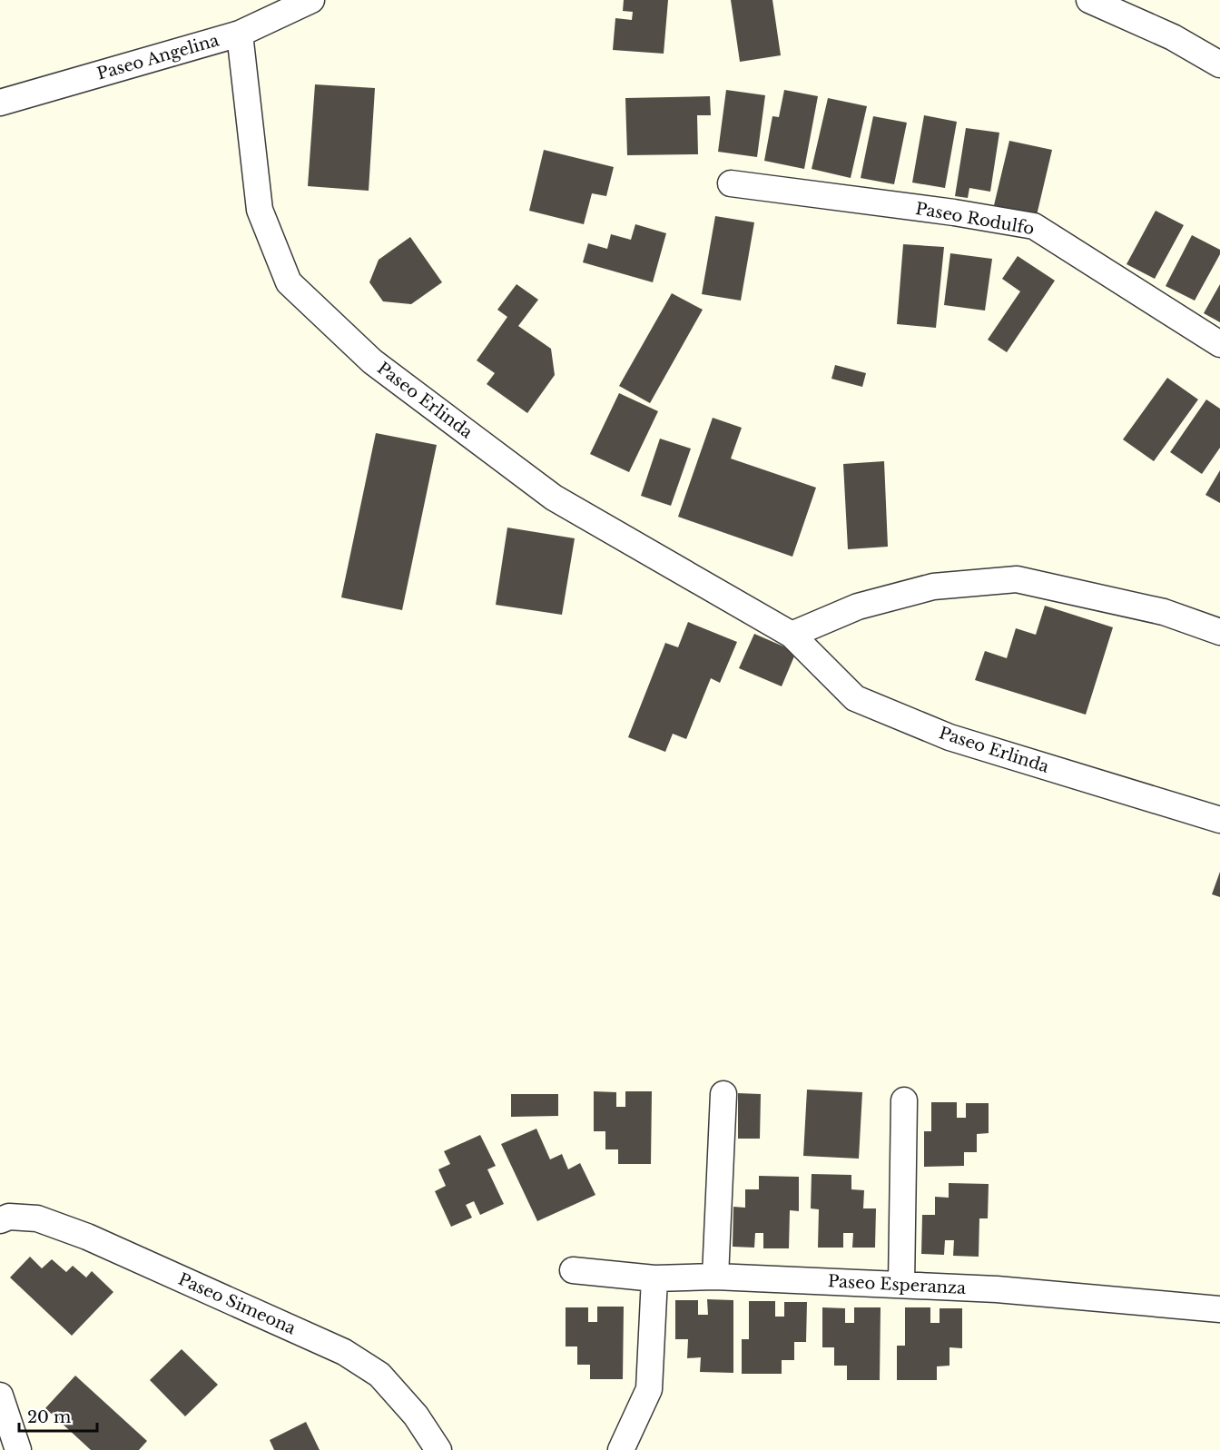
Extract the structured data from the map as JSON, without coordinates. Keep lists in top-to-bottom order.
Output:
{
  "streets": {
    "street": [
      "Paseo Angelina",
      "Paseo Rodulfo",
      "Paseo Erlinda",
      "Paseo Esperanza",
      "Paseo Simeona"
    ]
  },
  "crossings": [
    ["Paseo Angelina", "Paseo Erlinda"]
  ],
  "scale_bar": "20 m"
}
